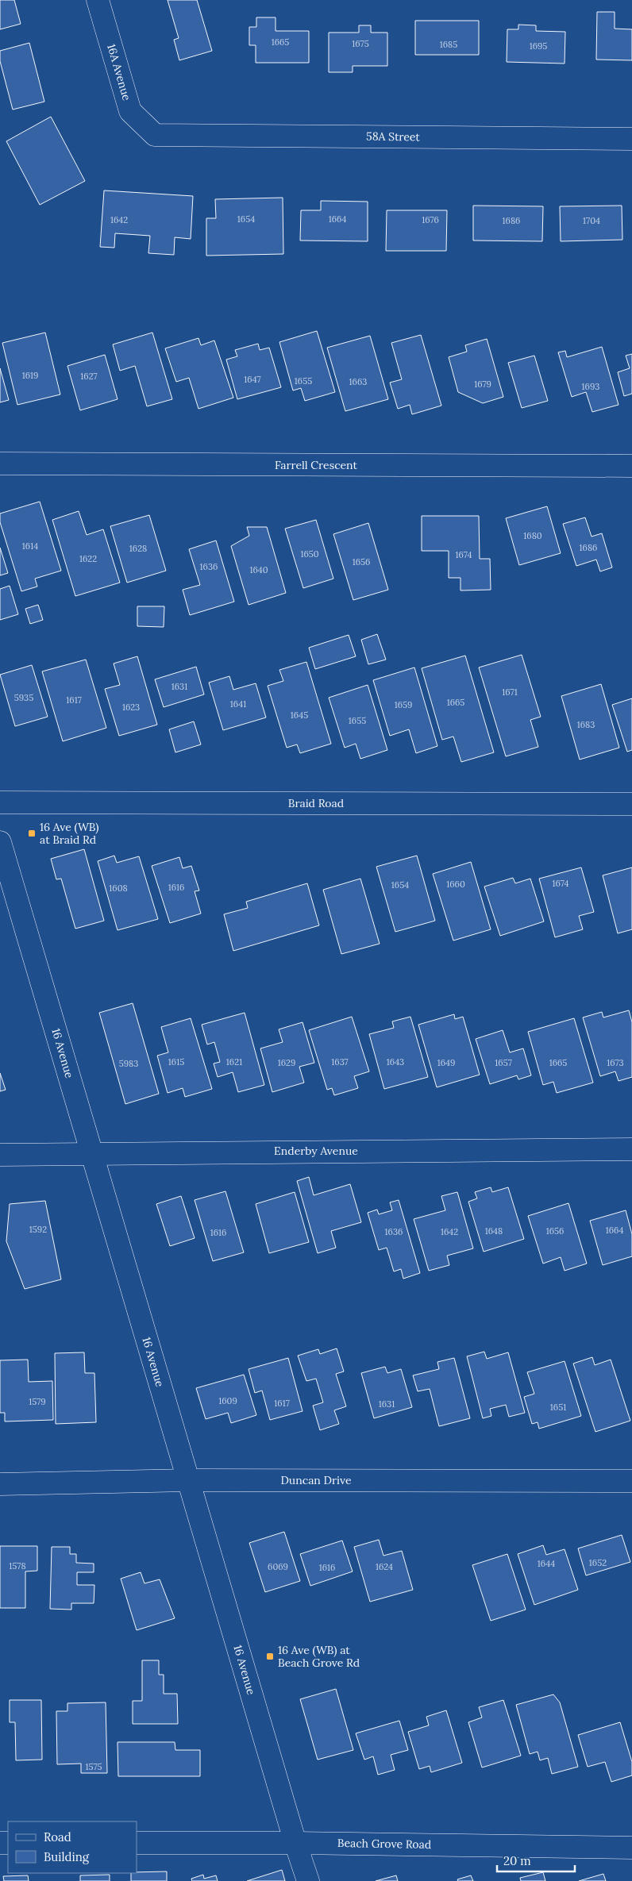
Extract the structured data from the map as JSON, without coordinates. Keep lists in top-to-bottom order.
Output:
{
  "streets": {
    "street": [
      "16A Avenue",
      "58A Street",
      "Farrell Crescent",
      "Braid Road",
      "16 Avenue",
      "Enderby Avenue",
      "Duncan Drive",
      "Beach Grove Road"
    ]
  },
  "crossings": [
    ["16A Avenue", "58A Street"],
    ["16 Avenue", "Enderby Avenue"],
    ["16 Avenue", "Duncan Drive"],
    ["16 Avenue", "Beach Grove Road"]
  ],
  "places": {
    "transit": ["16 Ave (WB) at Braid Rd", "16 Ave (WB) at Beach Grove Rd"]
  },
  "house_numbers": [
    "1665",
    "1675",
    "1685",
    "1695",
    "1654",
    "1664",
    "1642",
    "1676",
    "1686",
    "1704",
    "1619",
    "1627",
    "1647",
    "1655",
    "1663",
    "1679",
    "1693",
    "1680",
    "1614",
    "1686",
    "1628",
    "1650",
    "1674",
    "1622",
    "1656",
    "1636",
    "1640",
    "1631",
    "1671",
    "5935",
    "1617",
    "1665",
    "1641",
    "1659",
    "1623",
    "1645",
    "1655",
    "1683",
    "1674",
    "1660",
    "1654",
    "1616",
    "1608",
    "1615",
    "1621",
    "1637",
    "1643",
    "1629",
    "1649",
    "1657",
    "1665",
    "1673",
    "5983",
    "1592",
    "1664",
    "1648",
    "1656",
    "1636",
    "1642",
    "1616",
    "1609",
    "1579",
    "1617",
    "1631",
    "1651",
    "1652",
    "1644",
    "1578",
    "6069",
    "1624",
    "1616",
    "1575"
  ],
  "legend": ["Road", "Building"],
  "scale_bar": "20 m"
}
